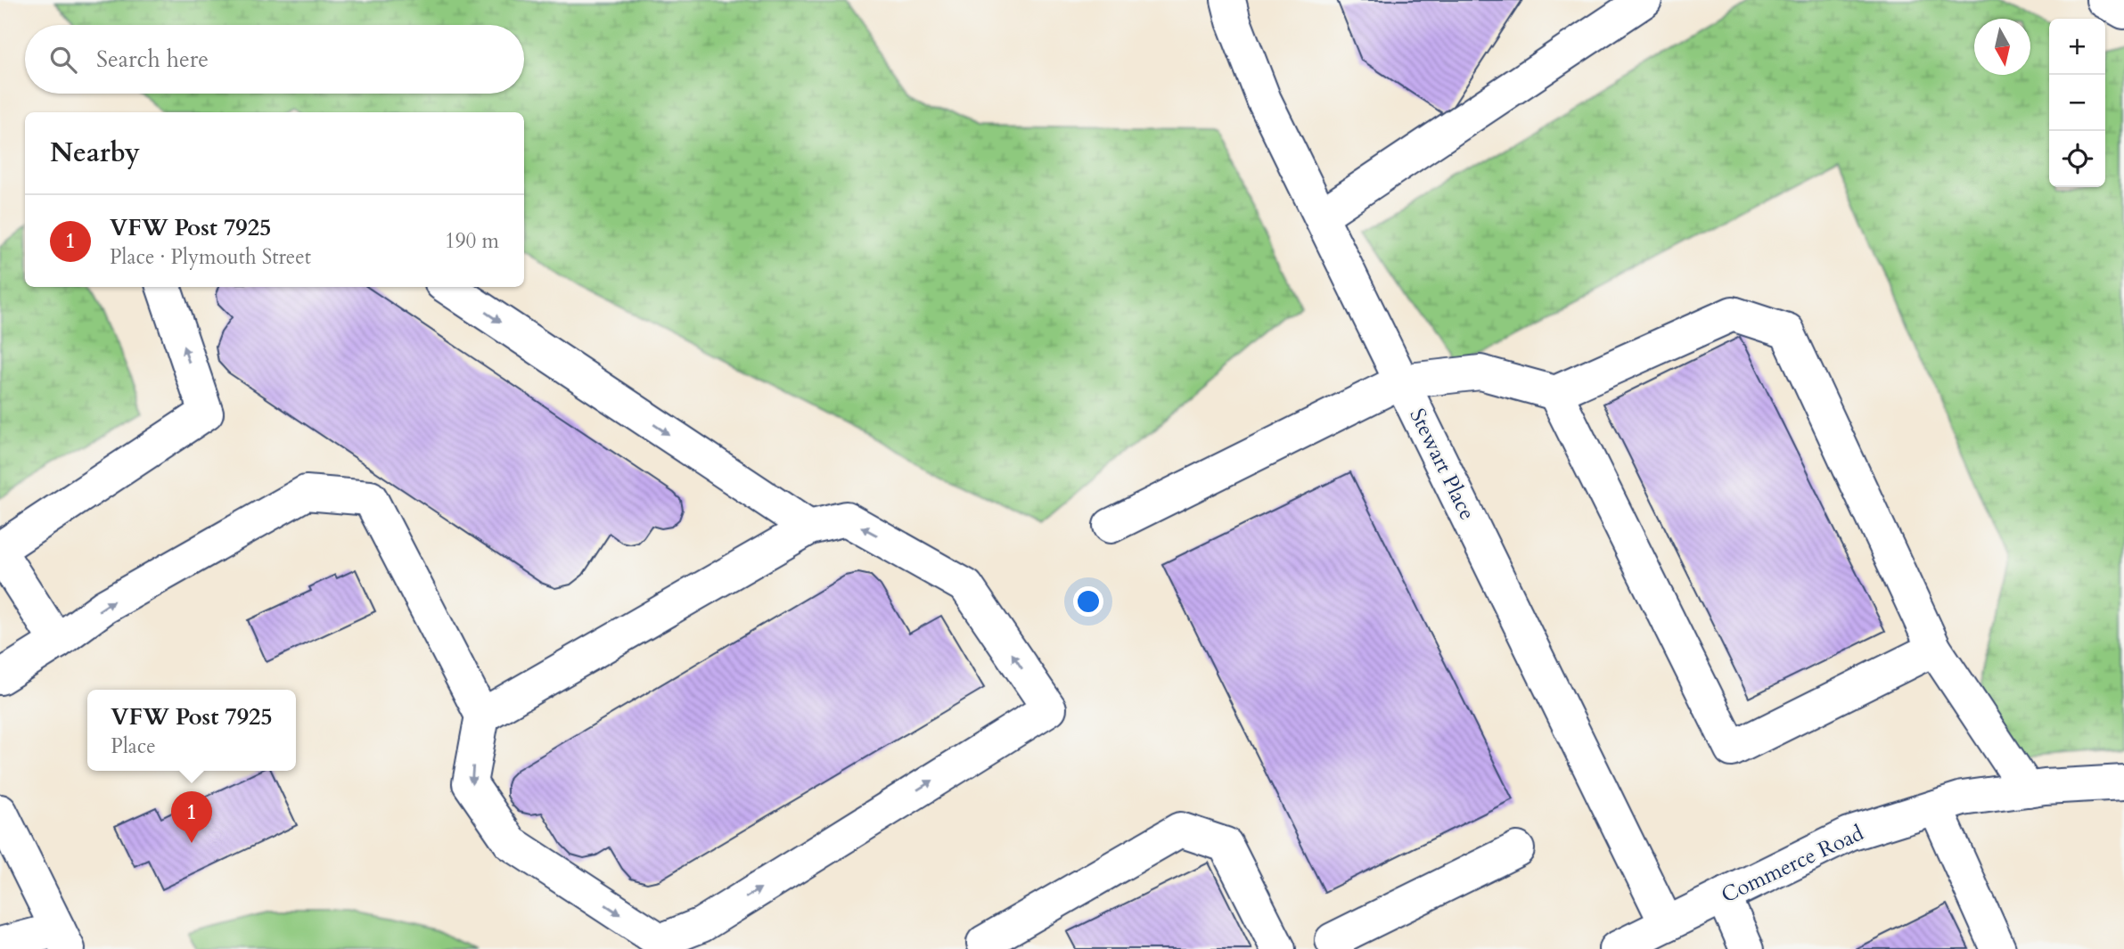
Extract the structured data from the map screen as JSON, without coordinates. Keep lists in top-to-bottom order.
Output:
{
  "streets": {
    "street": ["Stewart Place", "Commerce Road"]
  },
  "crossings": [
    ["Stewart Place", "Commerce Road"]
  ],
  "north": "bottom",
  "page": {
    "map_buttons": ["+", "−"],
    "search": "Search here",
    "heading": "Nearby",
    "list": [
      {
        "mark": "1",
        "name": "VFW Post 7925",
        "note": "Place · Plymouth Street",
        "value": "190 m"
      }
    ],
    "popup": ["VFW Post 7925", "Place"],
    "pins": "1"
  }
}
